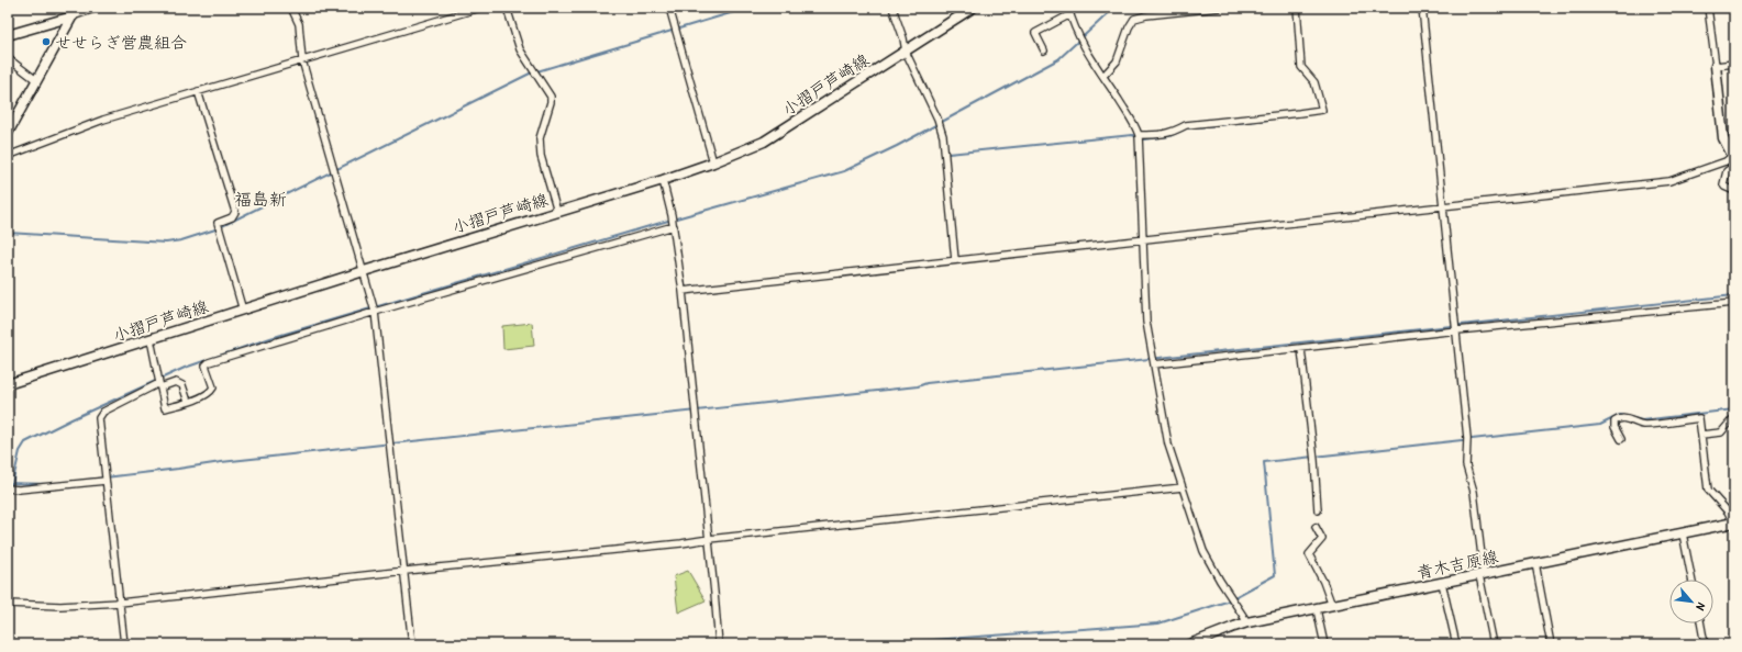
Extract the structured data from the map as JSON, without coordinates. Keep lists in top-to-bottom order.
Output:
{
  "streets": {
    "main road": ["小摺戸芦崎線", "青木吉原線"]
  },
  "districts": ["福島新"],
  "places": ["せせらぎ営農組合"],
  "north": "bottom right"
}
